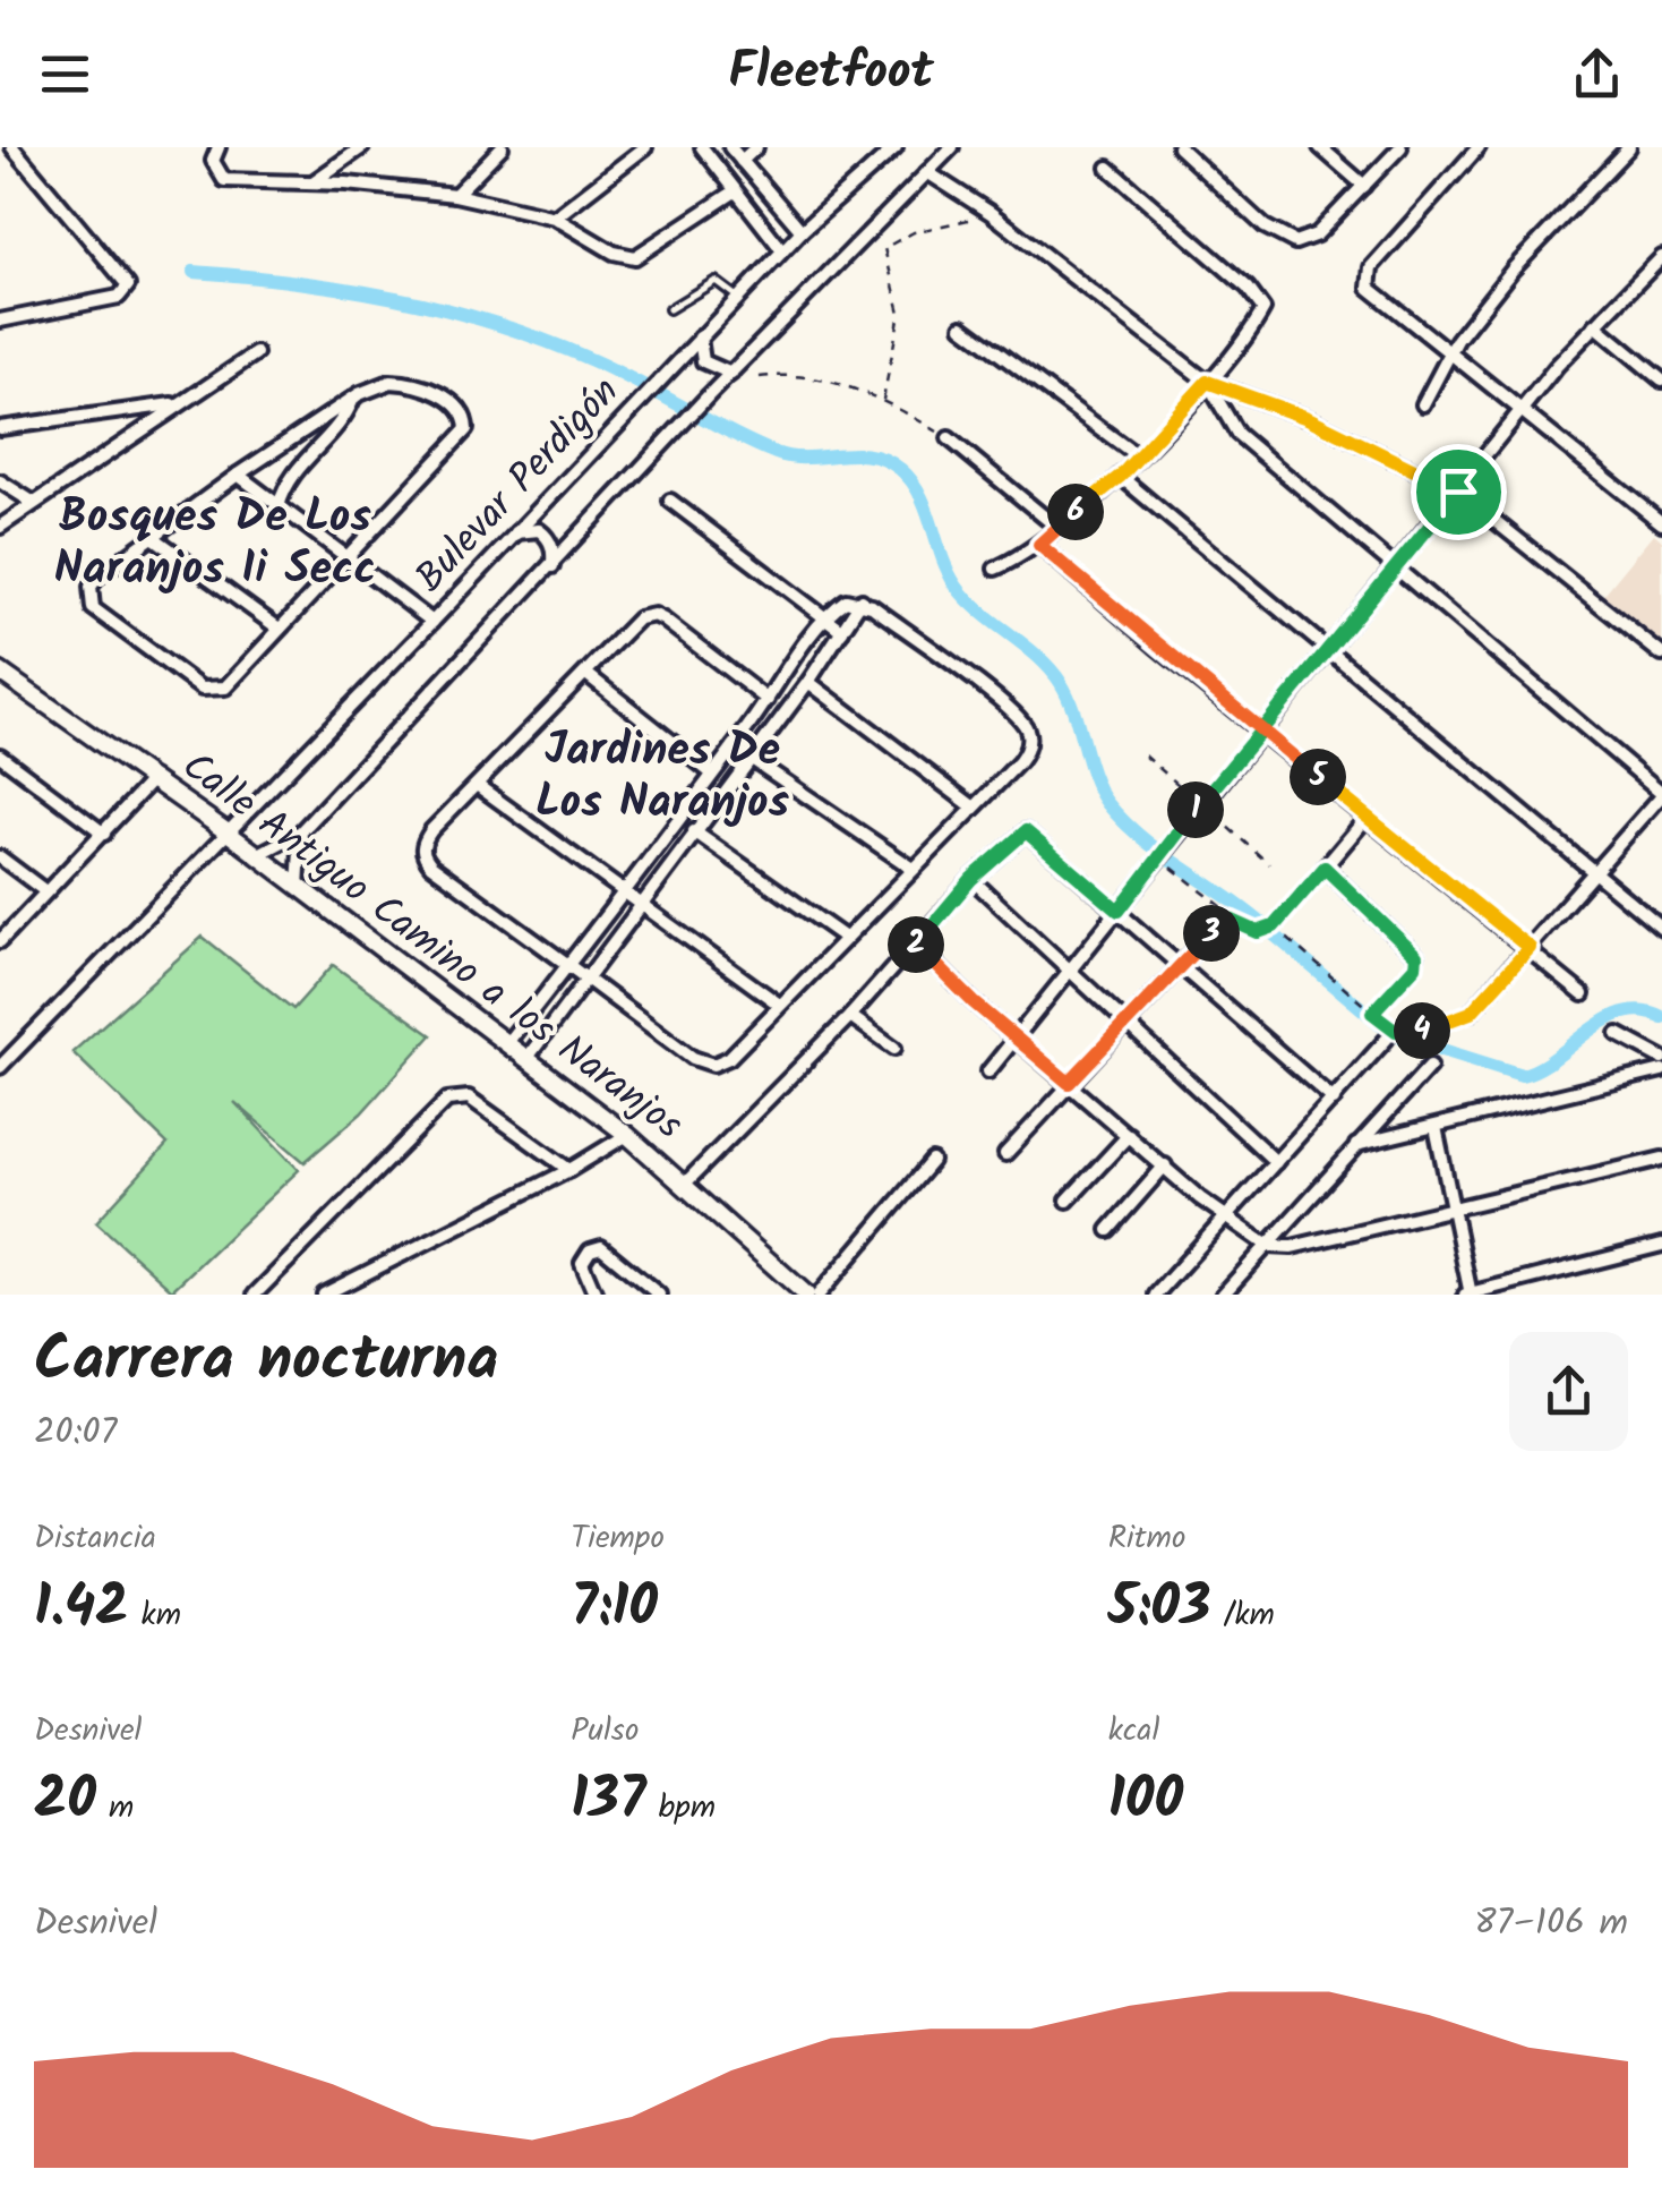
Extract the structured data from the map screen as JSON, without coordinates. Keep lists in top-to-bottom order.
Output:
{
  "streets": {
    "street": ["Bulevar Perdigón", "Calle Antiguo Camino a los Naranjos"]
  },
  "crossings": [
    ["Bulevar Perdigón", "Calle Antiguo Camino a los Naranjos"]
  ],
  "districts": ["Bosques De Los Naranjos Ii Secc", "Jardines De Los Naranjos"],
  "page": {
    "header": "Fleetfoot",
    "pins": [
      "6",
      "5",
      "1",
      "3",
      "2",
      "4"
    ],
    "heading": ["Carrera nocturna", "20:07"],
    "stats": [
      ["Distancia", "1.42 km"],
      ["Tiempo", "7:10"],
      ["Ritmo", "5:03 /km"],
      ["Desnivel", "20 m"],
      ["Pulso", "137 bpm"],
      ["kcal", "100"]
    ],
    "chart": ["Desnivel", "87–106 m"]
  }
}
